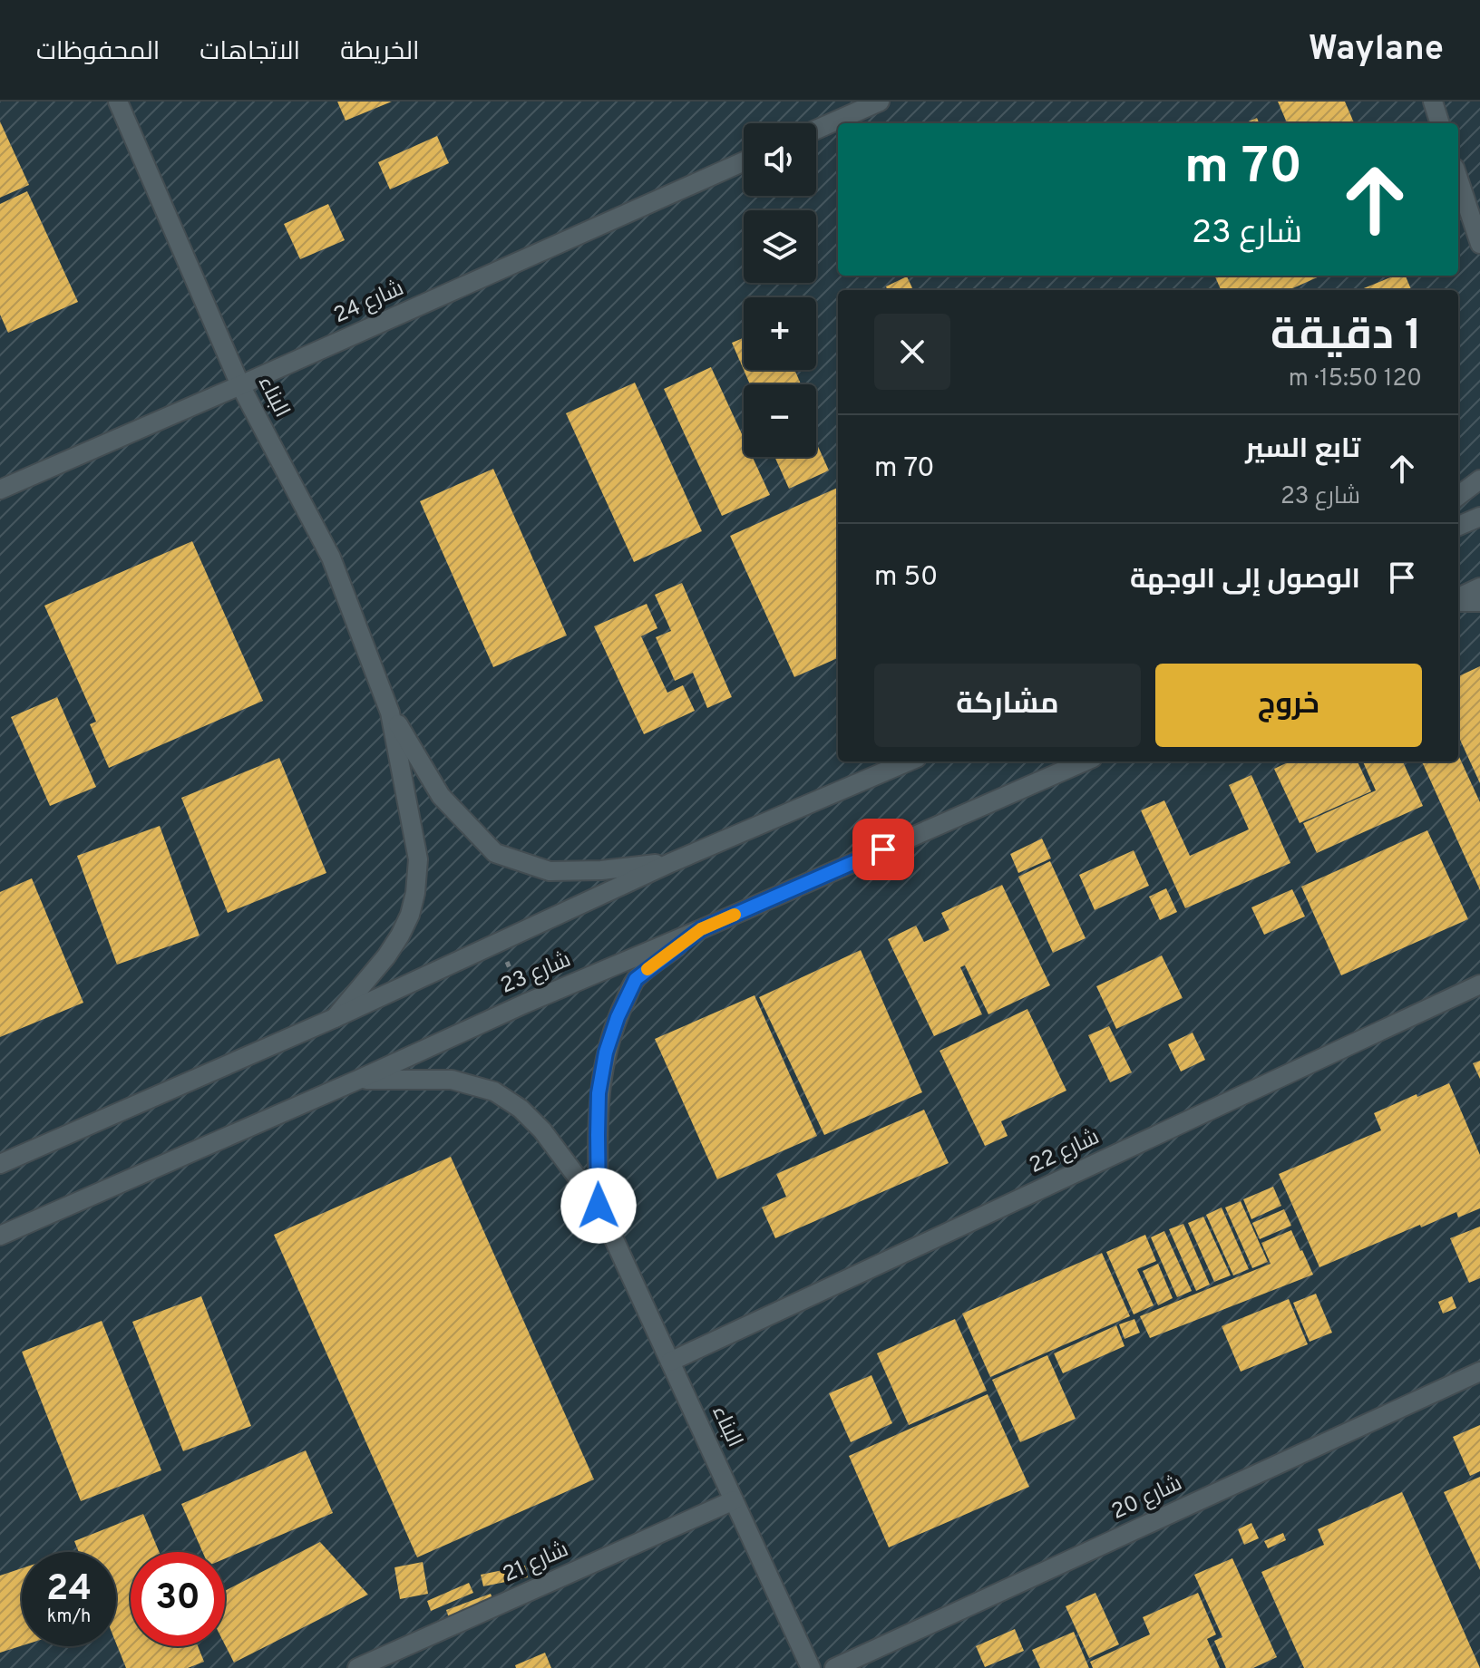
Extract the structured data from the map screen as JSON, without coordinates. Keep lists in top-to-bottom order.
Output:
{
  "streets": {
    "street": [
      "شارع 24",
      "البناء",
      "شارع 23",
      "شارع 22",
      "شارع 20",
      "شارع 21"
    ]
  },
  "crossings": [
    ["شارع 24", "البناء"],
    ["البناء", "شارع 23"],
    ["البناء", "شارع 22"],
    ["البناء", "شارع 21"]
  ],
  "page": {
    "header": "Waylane",
    "nav": ["الخريطة", "الاتجاهات", "المحفوظات"],
    "map_buttons": ["+", "−"],
    "turn": ["70 m", "شارع 23"],
    "heading": ["1 دقيقة", "120 m · 15:50"],
    "list": [
      {
        "name": "تابع السير",
        "note": "شارع 23",
        "value": "70 m"
      },
      {
        "name": "الوصول إلى الوجهة",
        "value": "50 m"
      }
    ],
    "buttons": ["خروج", "مشاركة"],
    "speed": "24 km/h",
    "limit": "30"
  }
}
